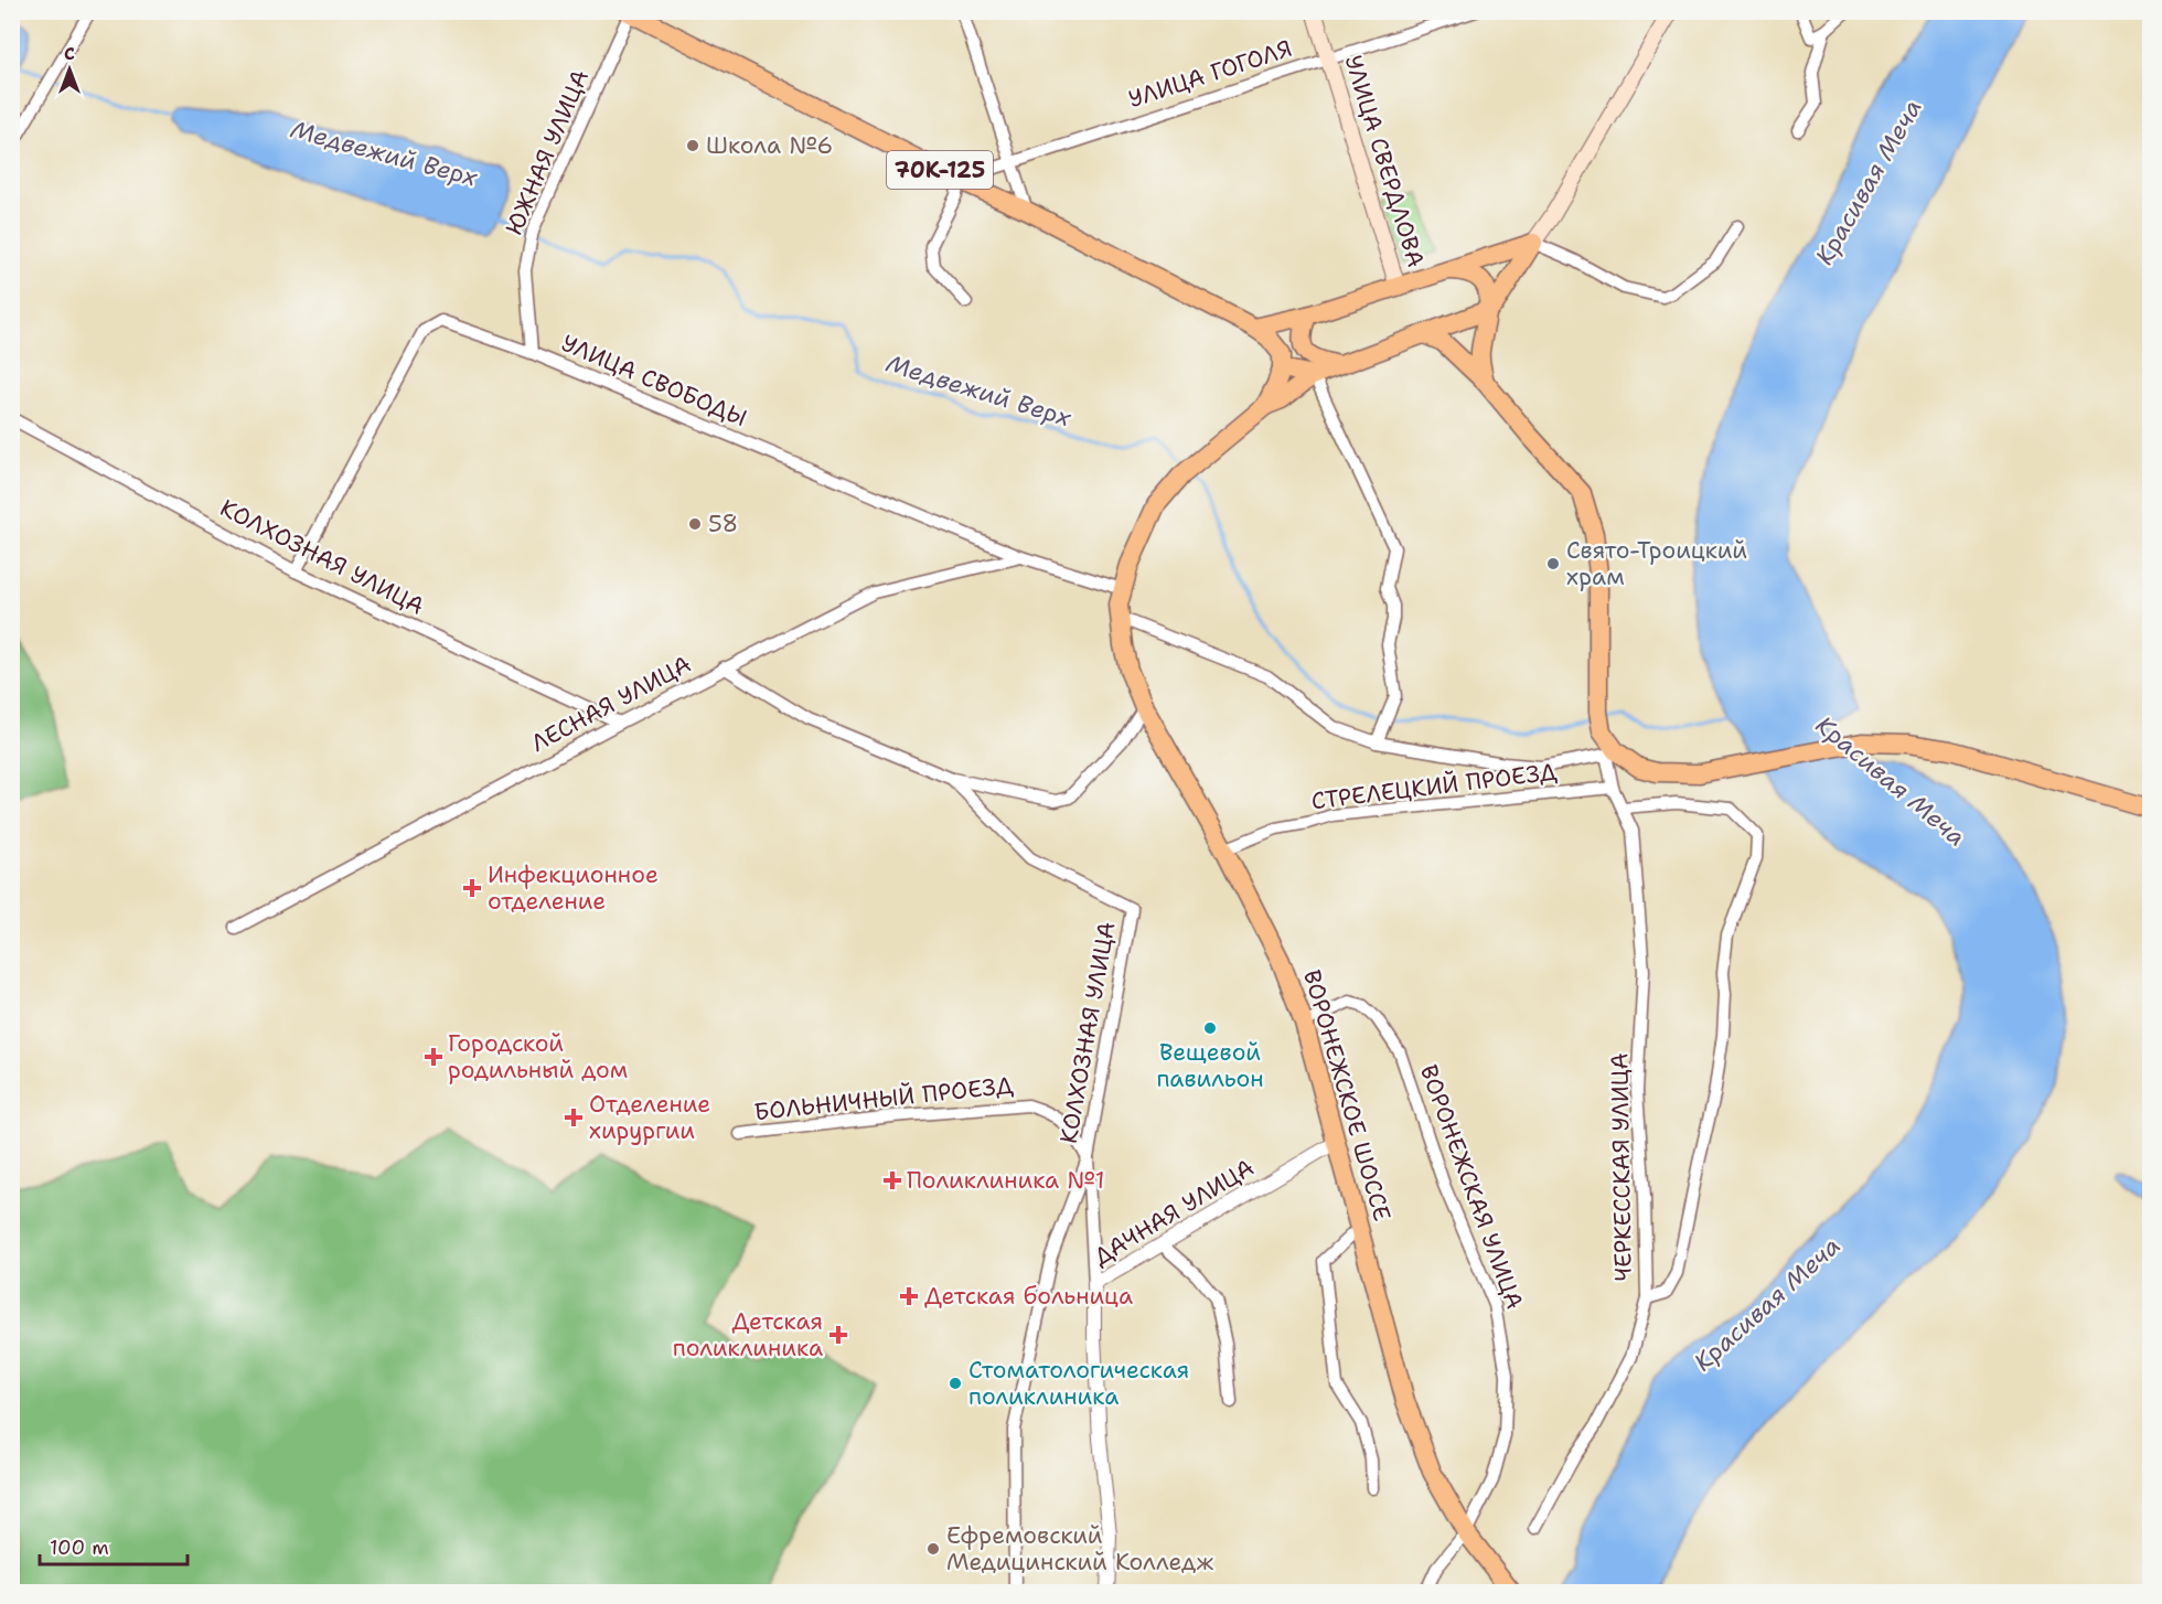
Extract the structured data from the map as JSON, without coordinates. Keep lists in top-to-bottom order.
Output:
{
  "streets": {
    "main road": ["УЛИЦА СВЕРДЛОВА", "70К-125", "ВОРОНЕЖСКОЕ ШОССЕ"],
    "street": [
      "УЛИЦА ГОГОЛЯ",
      "ЮЖНАЯ УЛИЦА",
      "УЛИЦА СВОБОДЫ",
      "КОЛХОЗНАЯ УЛИЦА",
      "ЛЕСНАЯ УЛИЦА",
      "СТРЕЛЕЦКИЙ ПРОЕЗД",
      "БОЛЬНИЧНЫЙ ПРОЕЗД",
      "ЧЕРКЕССКАЯ УЛИЦА",
      "ВОРОНЕЖСКАЯ УЛИЦА",
      "ДАЧНАЯ УЛИЦА"
    ]
  },
  "crossings": [
    ["УЛИЦА ГОГОЛЯ", "УЛИЦА СВЕРДЛОВА"],
    ["УЛИЦА ГОГОЛЯ", "70К-125"],
    ["ЮЖНАЯ УЛИЦА", "70К-125"],
    ["ЮЖНАЯ УЛИЦА", "УЛИЦА СВОБОДЫ"],
    ["УЛИЦА СВОБОДЫ", "КОЛХОЗНАЯ УЛИЦА"],
    ["УЛИЦА СВОБОДЫ", "ЛЕСНАЯ УЛИЦА"],
    ["УЛИЦА СВОБОДЫ", "ВОРОНЕЖСКОЕ ШОССЕ"],
    ["КОЛХОЗНАЯ УЛИЦА", "ЛЕСНАЯ УЛИЦА"],
    ["КОЛХОЗНАЯ УЛИЦА", "БОЛЬНИЧНЫЙ ПРОЕЗД"],
    ["КОЛХОЗНАЯ УЛИЦА", "ДАЧНАЯ УЛИЦА"],
    ["СТРЕЛЕЦКИЙ ПРОЕЗД", "ВОРОНЕЖСКОЕ ШОССЕ"],
    ["СТРЕЛЕЦКИЙ ПРОЕЗД", "ЧЕРКЕССКАЯ УЛИЦА"],
    ["ВОРОНЕЖСКОЕ ШОССЕ", "ВОРОНЕЖСКАЯ УЛИЦА"],
    ["ВОРОНЕЖСКОЕ ШОССЕ", "ДАЧНАЯ УЛИЦА"]
  ],
  "water": ["Медвежий Верх", "Красивая Меча"],
  "places": {
    "other": [
      "Школа №6",
      "58",
      "Свято-Троицкий храм",
      "Вещевой павильон",
      "Стоматологическая поликлиника",
      "Ефремовский Медицинский Колледж"
    ],
    "health": [
      "Инфекционное отделение",
      "Городской родильный дом",
      "Отделение хирургии",
      "Поликлиника №1",
      "Детская больница",
      "Детская поликлиника"
    ]
  },
  "scale_bar": "100 m",
  "north": "top"
}
